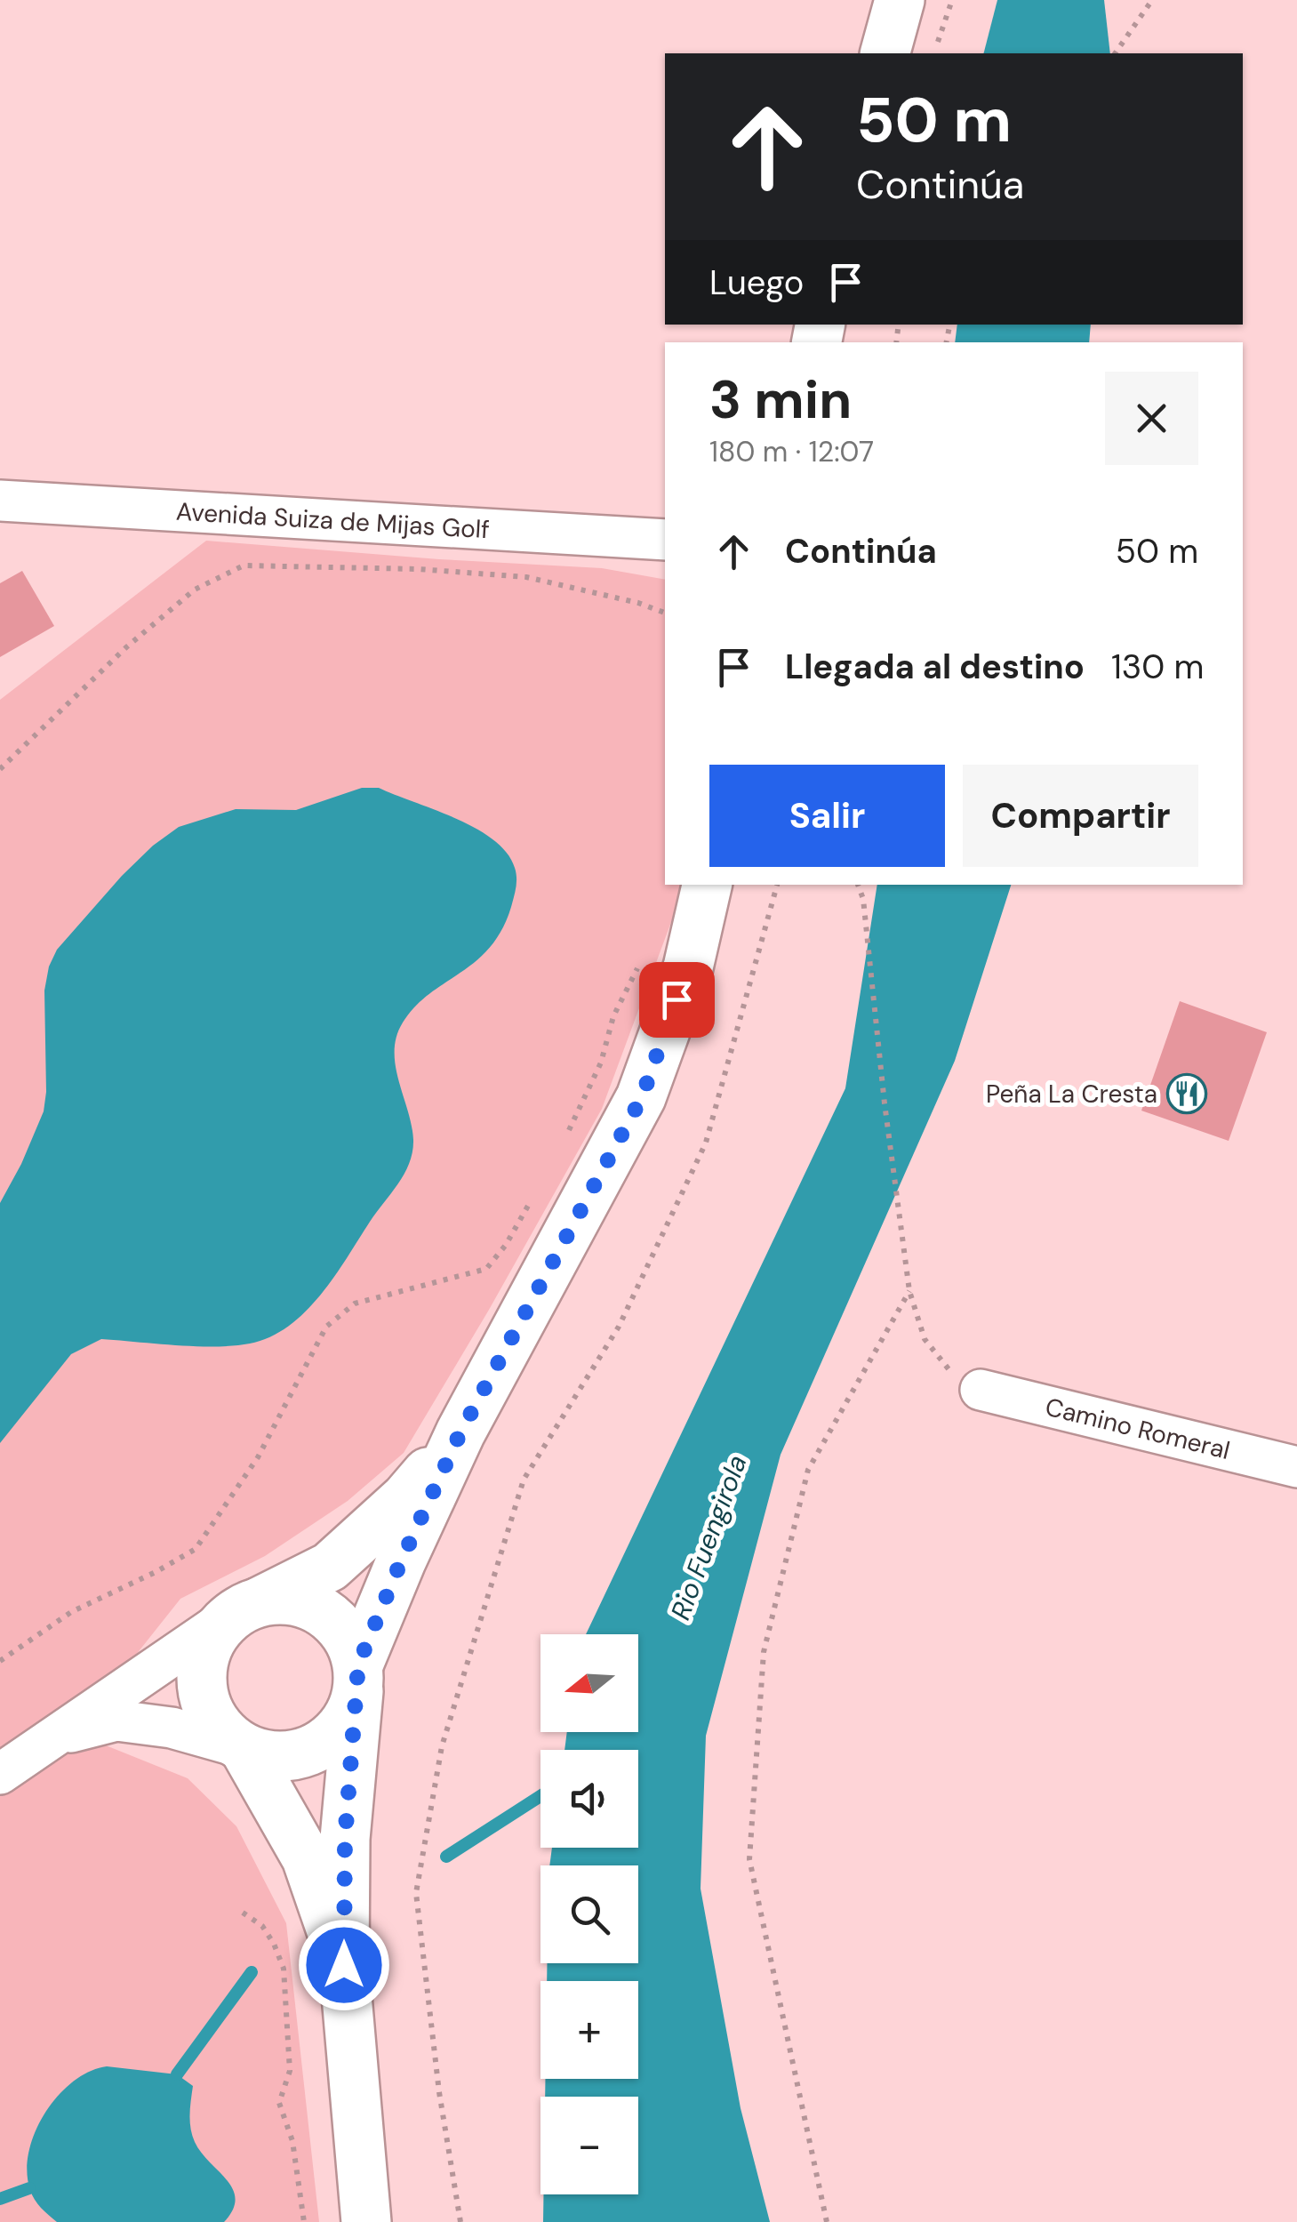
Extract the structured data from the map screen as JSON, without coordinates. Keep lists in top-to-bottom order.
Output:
{
  "streets": {
    "street": ["Avenida Suiza de Mijas Golf", "Camino Romeral"]
  },
  "water": ["Rio Fuengirola"],
  "places": {
    "restaurant": ["Peña La Cresta"]
  },
  "north": "left",
  "page": {
    "turn": ["50 m", "Continúa"],
    "then": "Luego",
    "heading": ["3 min", "180 m · 12:07"],
    "list": [
      {
        "name": "Continúa",
        "value": "50 m"
      },
      {
        "name": "Llegada al destino",
        "value": "130 m"
      }
    ],
    "buttons": ["Salir", "Compartir"],
    "map_buttons": ["+", "−"]
  }
}
